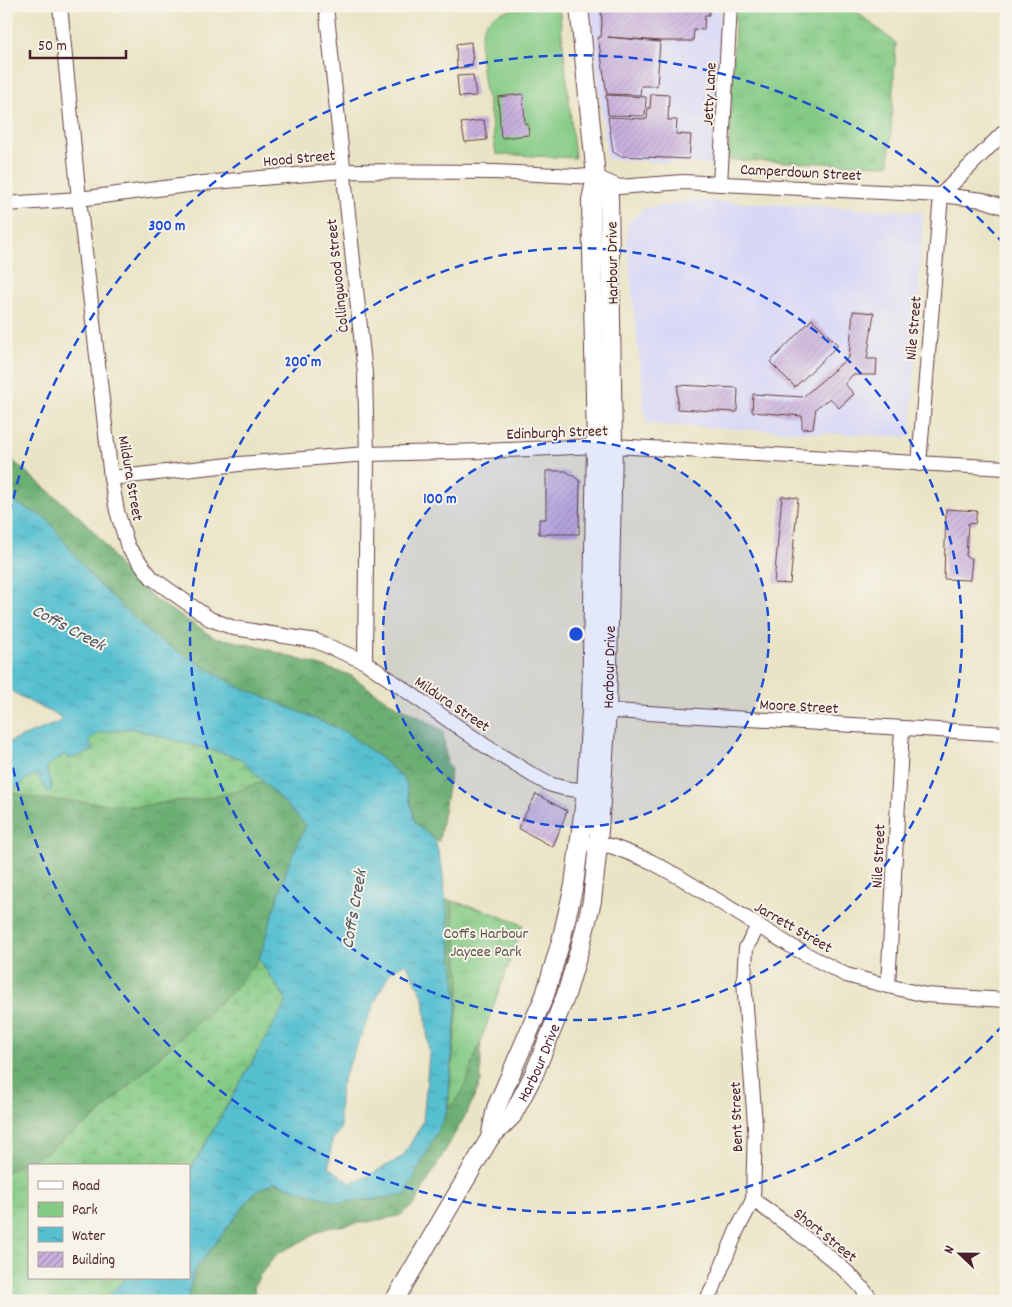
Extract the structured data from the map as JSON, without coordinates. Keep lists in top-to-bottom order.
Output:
{
  "streets": {
    "street": [
      "Jetty Lane",
      "Hood Street",
      "Camperdown Street",
      "Harbour Drive",
      "Collingwood Street",
      "Nile Street",
      "Edinburgh Street",
      "Mildura Street",
      "Moore Street",
      "Jarrett Street",
      "Bent Street",
      "Short Street"
    ]
  },
  "crossings": [
    ["Jetty Lane", "Camperdown Street"],
    ["Hood Street", "Camperdown Street"],
    ["Hood Street", "Harbour Drive"],
    ["Hood Street", "Collingwood Street"],
    ["Hood Street", "Mildura Street"],
    ["Camperdown Street", "Harbour Drive"],
    ["Camperdown Street", "Nile Street"],
    ["Harbour Drive", "Edinburgh Street"],
    ["Harbour Drive", "Mildura Street"],
    ["Harbour Drive", "Moore Street"],
    ["Harbour Drive", "Jarrett Street"],
    ["Collingwood Street", "Edinburgh Street"],
    ["Collingwood Street", "Mildura Street"],
    ["Nile Street", "Edinburgh Street"],
    ["Nile Street", "Moore Street"],
    ["Nile Street", "Jarrett Street"],
    ["Edinburgh Street", "Mildura Street"],
    ["Jarrett Street", "Bent Street"],
    ["Bent Street", "Short Street"]
  ],
  "water": ["Coffs Creek"],
  "parks": ["Coffs Harbour Jaycee Park"],
  "legend": [
    "Road",
    "Park",
    "Water",
    "Building"
  ],
  "scale_bar": "50 m",
  "north": "left",
  "rings": ["300 m", "200 m", "100 m"]
}
